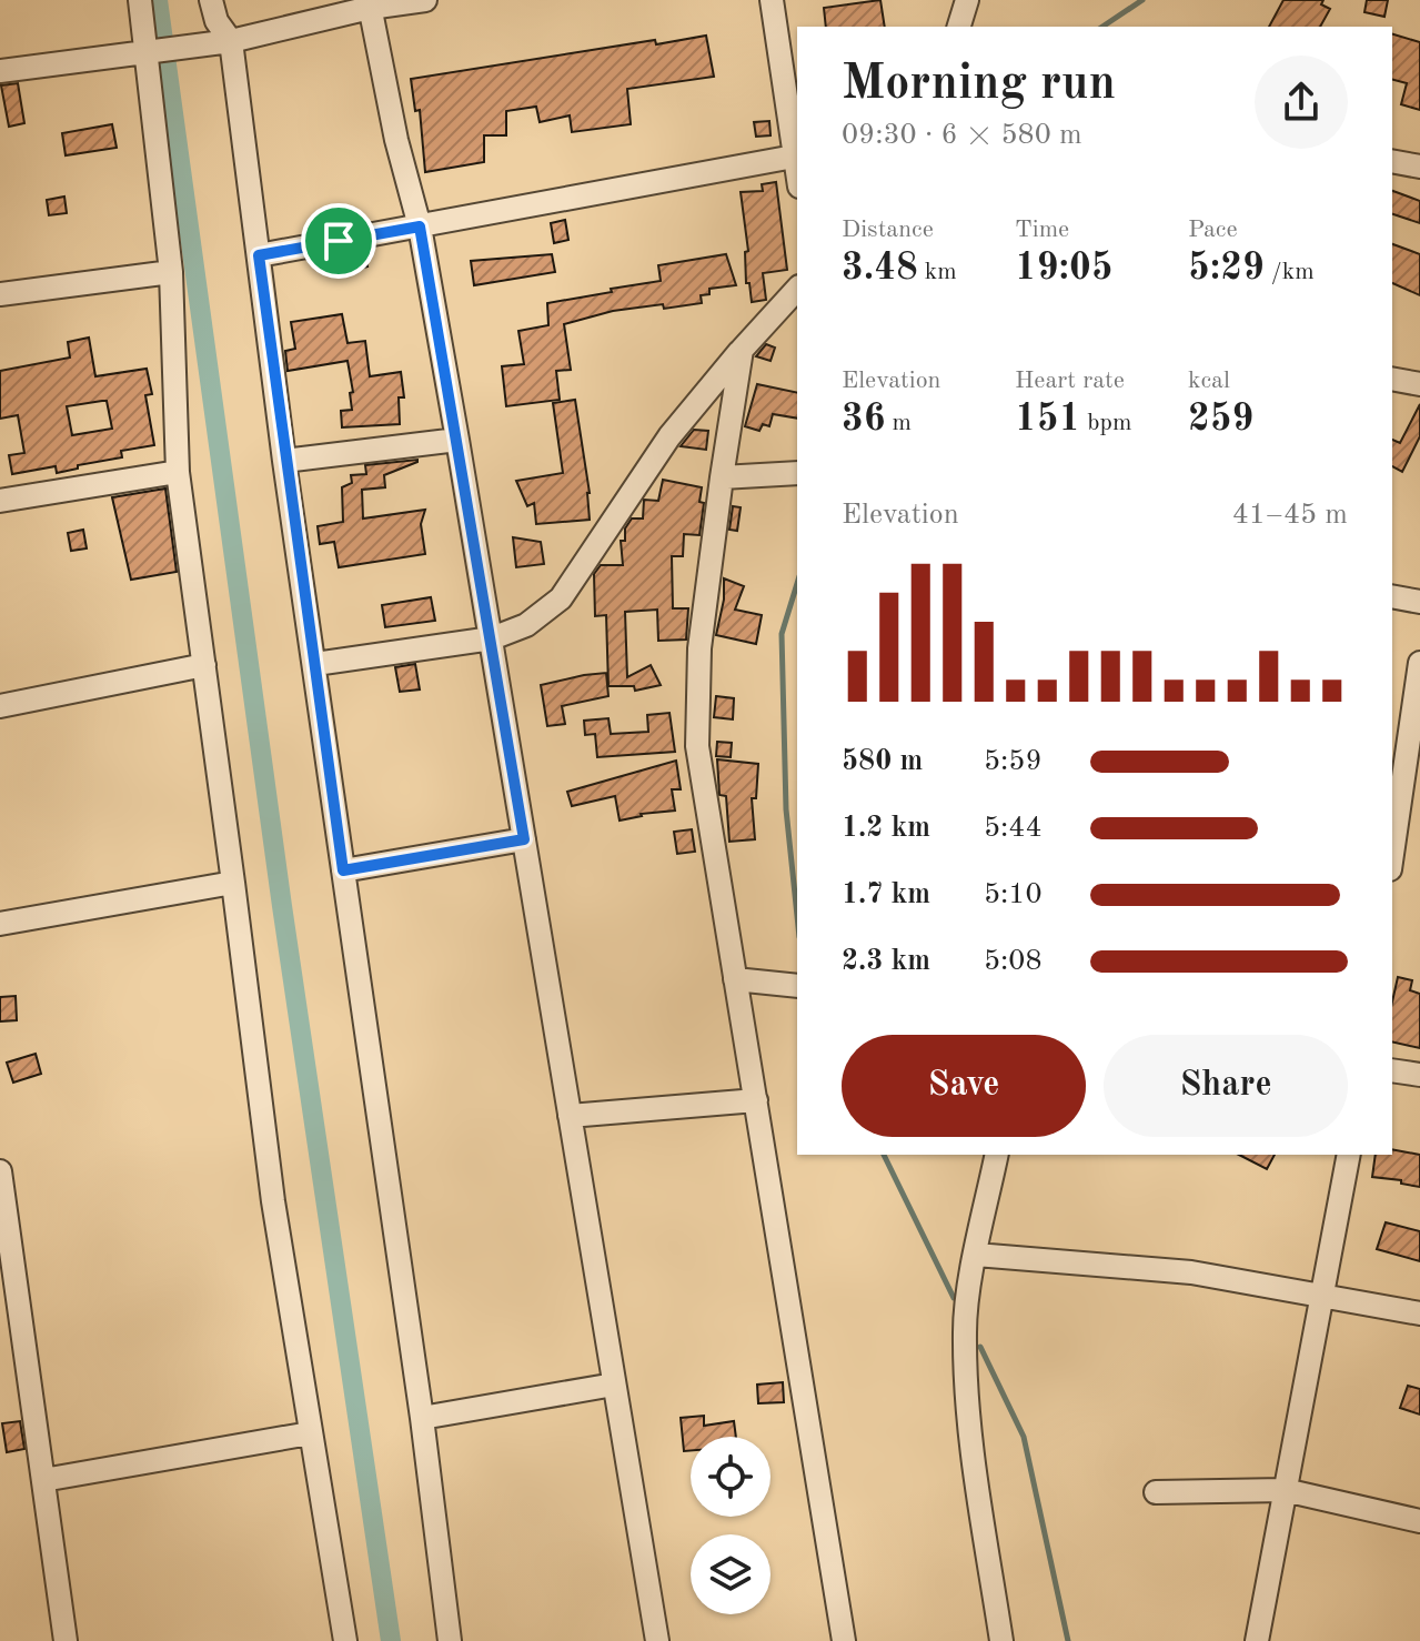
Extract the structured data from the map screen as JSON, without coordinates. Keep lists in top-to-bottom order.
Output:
{
  "page": {
    "heading": ["Morning run", "09:30 · 6 × 580 m"],
    "stats": [
      ["Distance", "3.48 km"],
      ["Time", "19:05"],
      ["Pace", "5:29 /km"],
      ["Elevation", "36 m"],
      ["Heart rate", "151 bpm"],
      ["kcal", "259"]
    ],
    "chart": ["Elevation", "41–45 m"],
    "list": [
      {
        "name": "580 m",
        "note": "5:59"
      },
      {
        "name": "1.2 km",
        "note": "5:44"
      },
      {
        "name": "1.7 km",
        "note": "5:10"
      },
      {
        "name": "2.3 km",
        "note": "5:08"
      }
    ],
    "buttons": ["Save", "Share"]
  }
}
